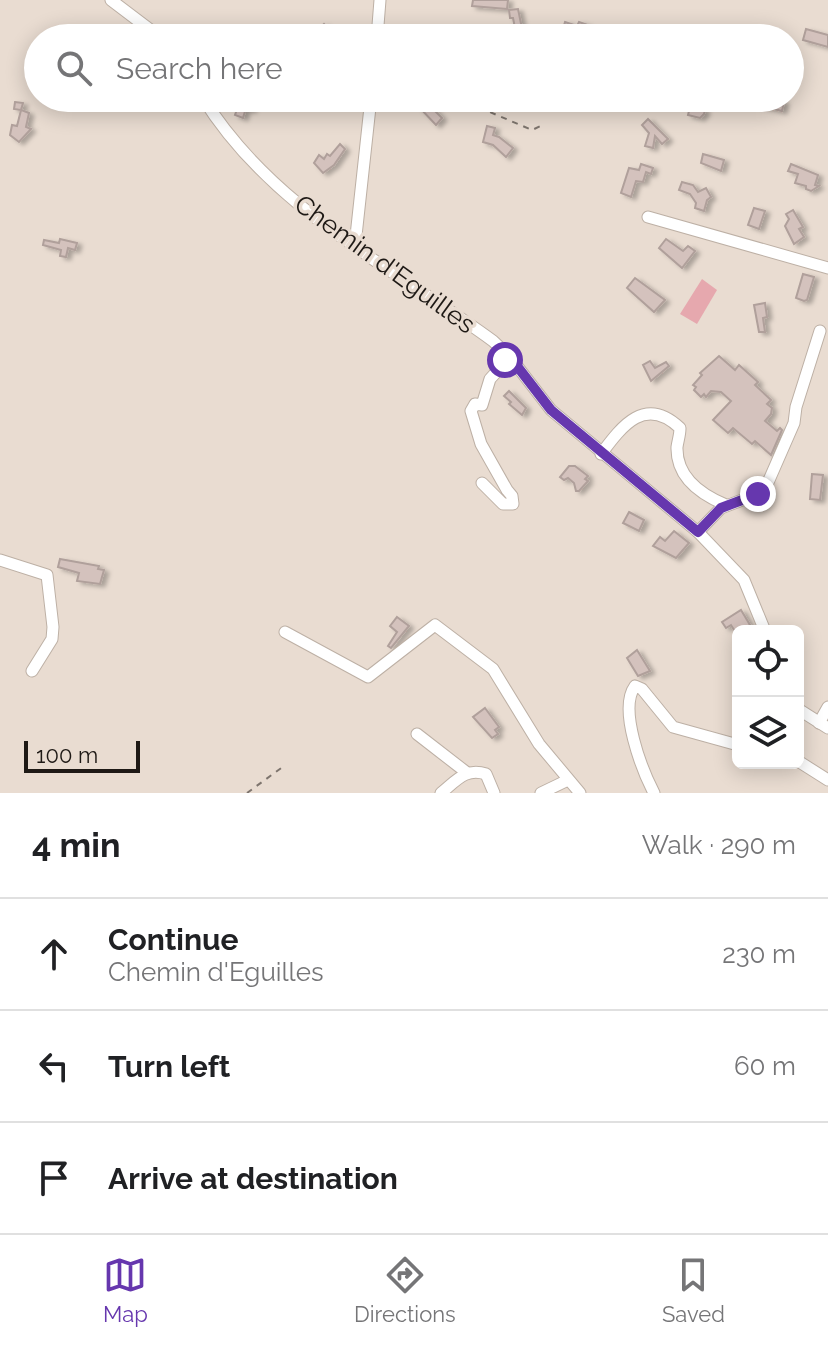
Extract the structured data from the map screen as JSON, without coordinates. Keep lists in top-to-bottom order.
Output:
{
  "streets": {
    "street": ["Chemin d'Eguilles"]
  },
  "scale_bar": "100 m",
  "page": {
    "search": "Search here",
    "scale": "100 m",
    "heading": ["4 min", "Walk · 290 m"],
    "list": [
      ["Continue", "Chemin d'Eguilles", "230 m"],
      ["Turn left", "60 m"],
      "Arrive at destination"
    ],
    "nav": ["Map", "Directions", "Saved"]
  }
}
